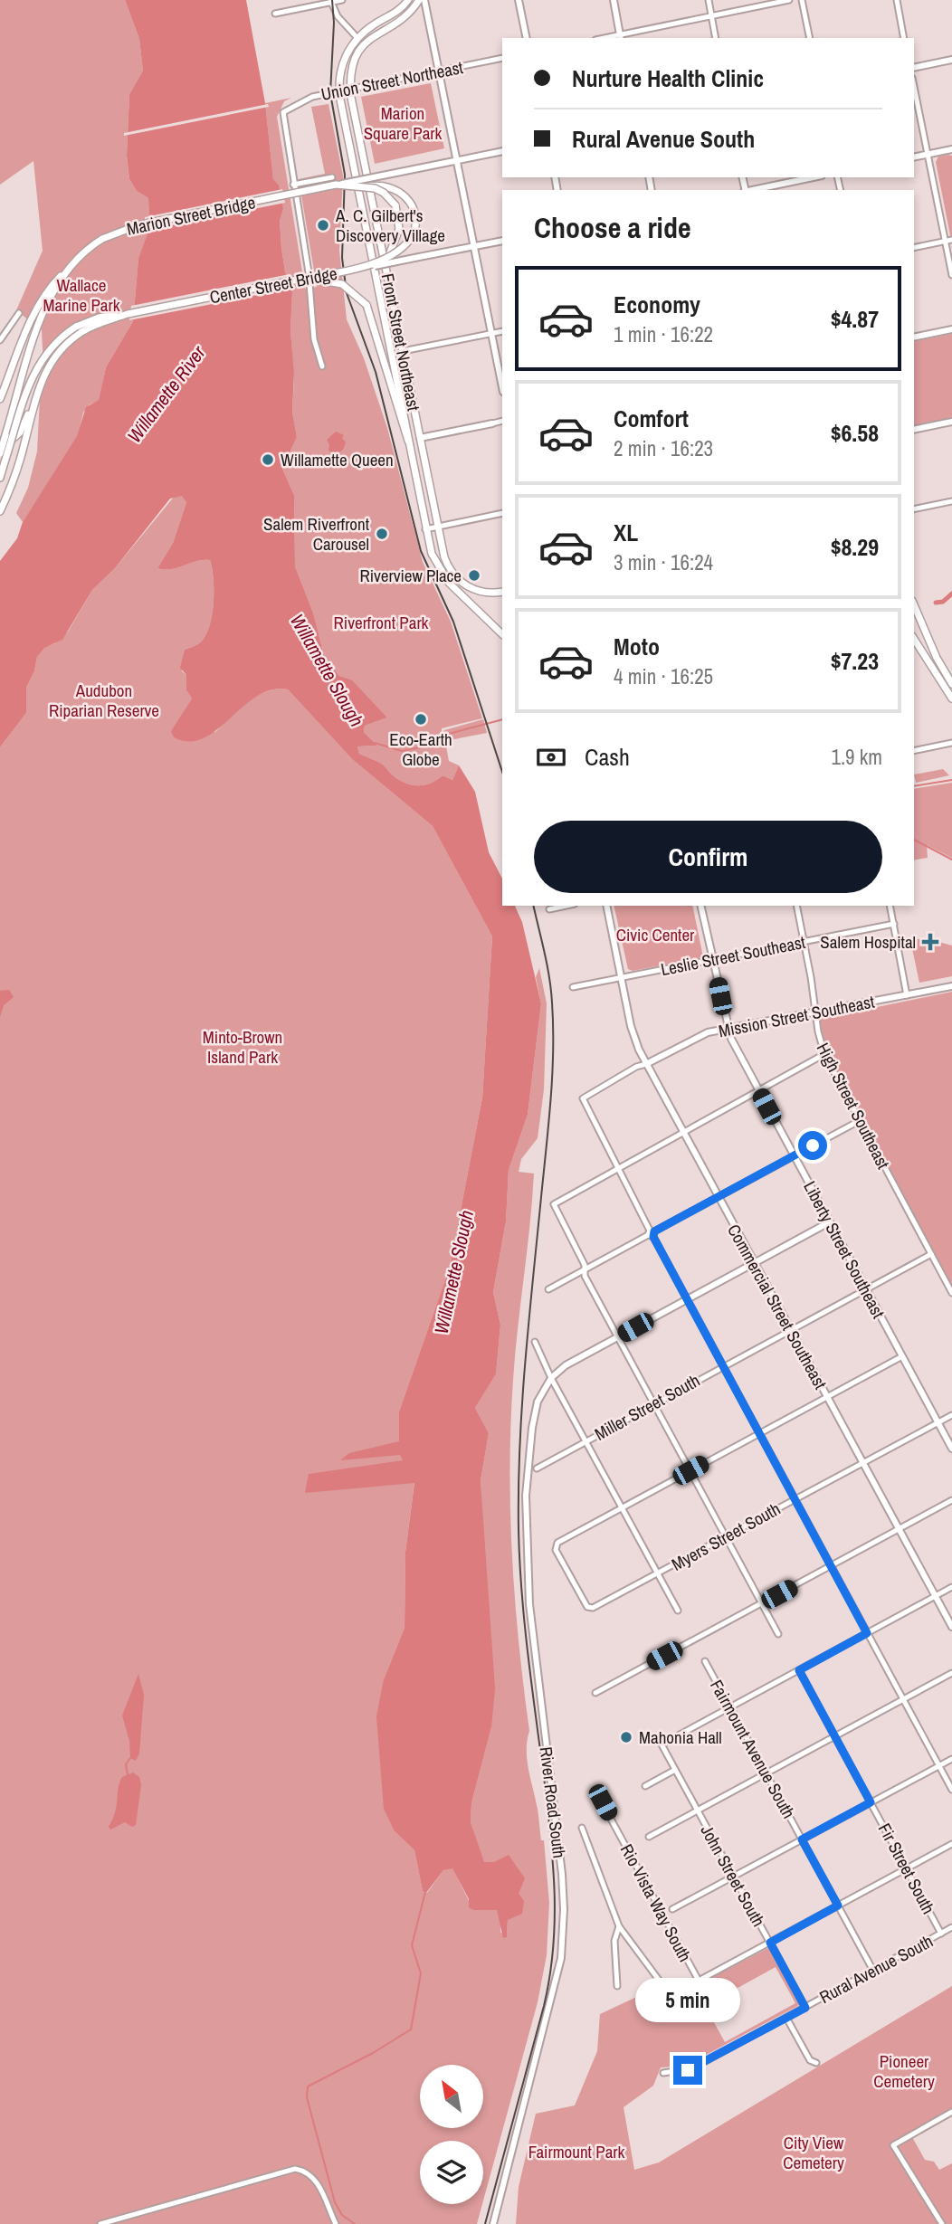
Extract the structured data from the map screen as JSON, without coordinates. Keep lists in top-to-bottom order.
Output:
{
  "streets": {
    "highway": ["Marion Street Bridge", "Center Street Bridge", "Front Street Northeast"],
    "main road": [
      "Mission Street Southeast",
      "Liberty Street Southeast",
      "Commercial Street Southeast",
      "River Road South"
    ],
    "street": [
      "Union Street Northeast",
      "Leslie Street Southeast",
      "High Street Southeast",
      "Miller Street South",
      "Myers Street South",
      "Fairmount Avenue South",
      "Fir Street South",
      "John Street South",
      "Rio Vista Way South",
      "Rural Avenue South"
    ]
  },
  "crossings": [
    ["Union Street Northeast", "Front Street Northeast"],
    ["Leslie Street Southeast", "High Street Southeast"],
    ["Leslie Street Southeast", "Liberty Street Southeast"],
    ["Leslie Street Southeast", "Commercial Street Southeast"],
    ["Mission Street Southeast", "High Street Southeast"],
    ["Mission Street Southeast", "Liberty Street Southeast"],
    ["Mission Street Southeast", "Commercial Street Southeast"],
    ["High Street Southeast", "Miller Street South"],
    ["Liberty Street Southeast", "Miller Street South"],
    ["Liberty Street Southeast", "Myers Street South"],
    ["Commercial Street Southeast", "Miller Street South"],
    ["Commercial Street Southeast", "Myers Street South"],
    ["Fairmount Avenue South", "John Street South"],
    ["Fairmount Avenue South", "Rural Avenue South"],
    ["Fir Street South", "Rural Avenue South"],
    ["John Street South", "Rural Avenue South"]
  ],
  "water": ["Willamette River", "Willamette Slough"],
  "parks": [
    "Marion Square Park",
    "Wallace Marine Park",
    "Riverfront Park",
    "Audubon Riparian Reserve",
    "Civic Center",
    "Minto-Brown Island Park",
    "Pioneer Cemetery",
    "City View Cemetery",
    "Fairmount Park"
  ],
  "places": {
    "other": [
      "A. C. Gilbert's Discovery Village",
      "Willamette Queen",
      "Salem Riverfront Carousel",
      "Riverview Place",
      "Eco-Earth Globe",
      "Mahonia Hall"
    ],
    "health": ["Salem Hospital"]
  },
  "north": "top left",
  "page": {
    "banner": ["Nurture Health Clinic", "Rural Avenue South"],
    "heading": "Choose a ride",
    "list": [
      {
        "name": "Economy",
        "note": "1 min · 16:22",
        "value": "$4.87"
      },
      {
        "name": "Comfort",
        "note": "2 min · 16:23",
        "value": "$6.58"
      },
      {
        "name": "XL",
        "note": "3 min · 16:24",
        "value": "$8.29"
      },
      {
        "name": "Moto",
        "note": "4 min · 16:25",
        "value": "$7.23"
      }
    ],
    "pay": ["Cash", "1.9 km"],
    "buttons": "Confirm",
    "bubble": "5 min"
  }
}
